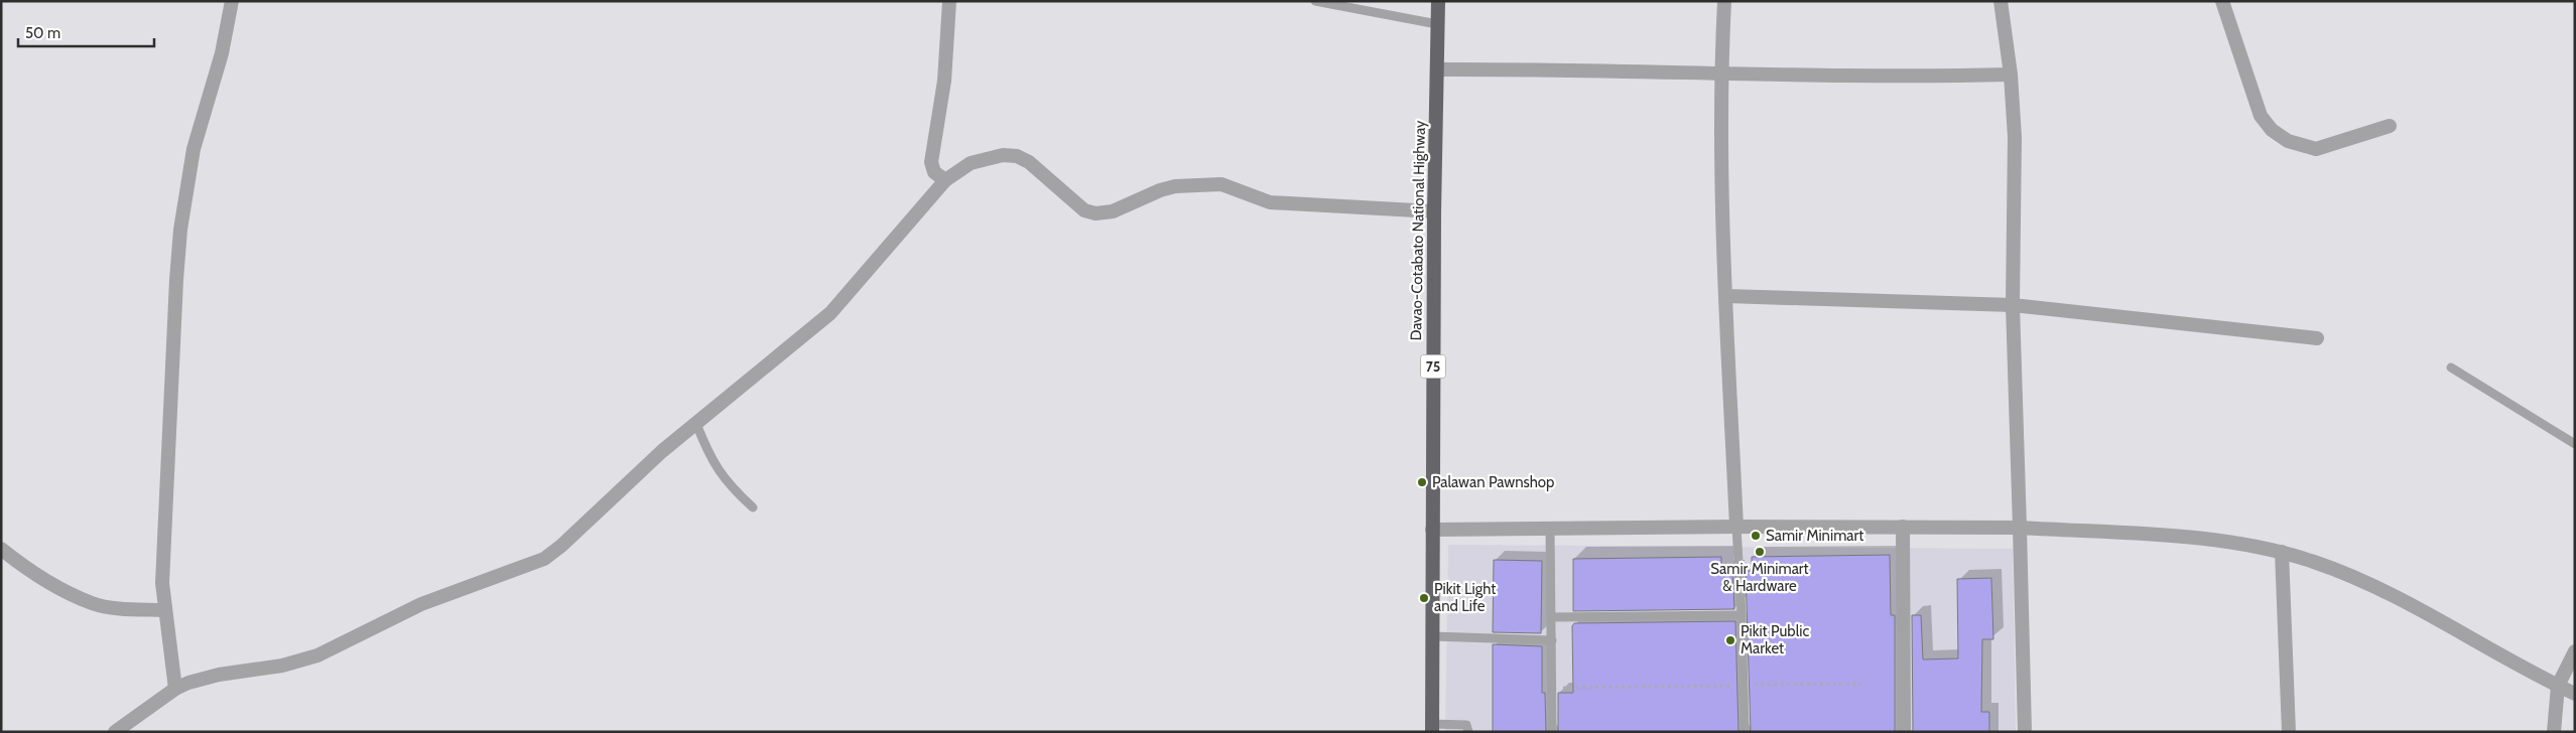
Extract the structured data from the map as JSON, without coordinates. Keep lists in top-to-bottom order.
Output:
{
  "streets": {
    "highway": ["Davao-Cotabato National Highway", "75"]
  },
  "places": [
    "Palawan Pawnshop",
    "Samir Minimart",
    "Samir Minimart & Hardware",
    "Pikit Light and Life",
    "Pikit Public Market"
  ],
  "scale_bar": "50 m"
}
